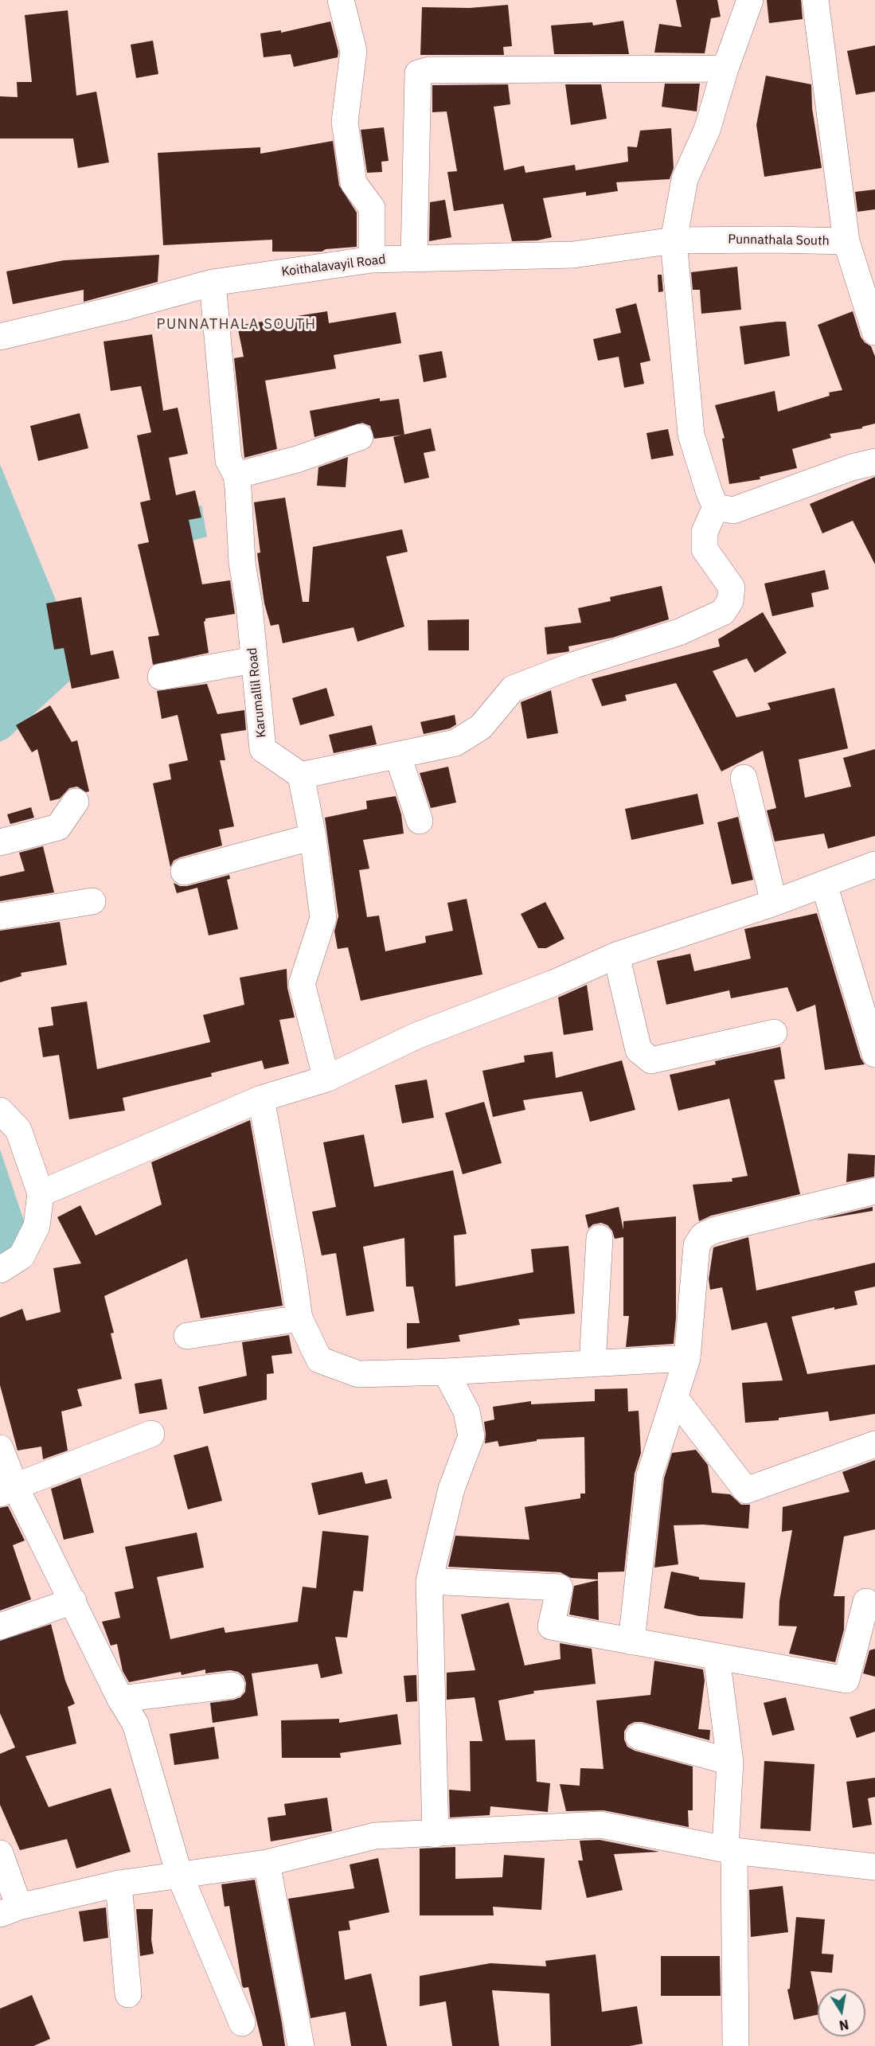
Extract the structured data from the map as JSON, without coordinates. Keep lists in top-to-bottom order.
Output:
{
  "streets": {
    "street": ["Punnathala South", "Koithalavayil Road", "Karumallil Road"]
  },
  "crossings": [
    ["Punnathala South", "Koithalavayil Road"],
    ["Koithalavayil Road", "Karumallil Road"]
  ],
  "districts": ["PUNNATHALA SOUTH"],
  "north": "bottom"
}
